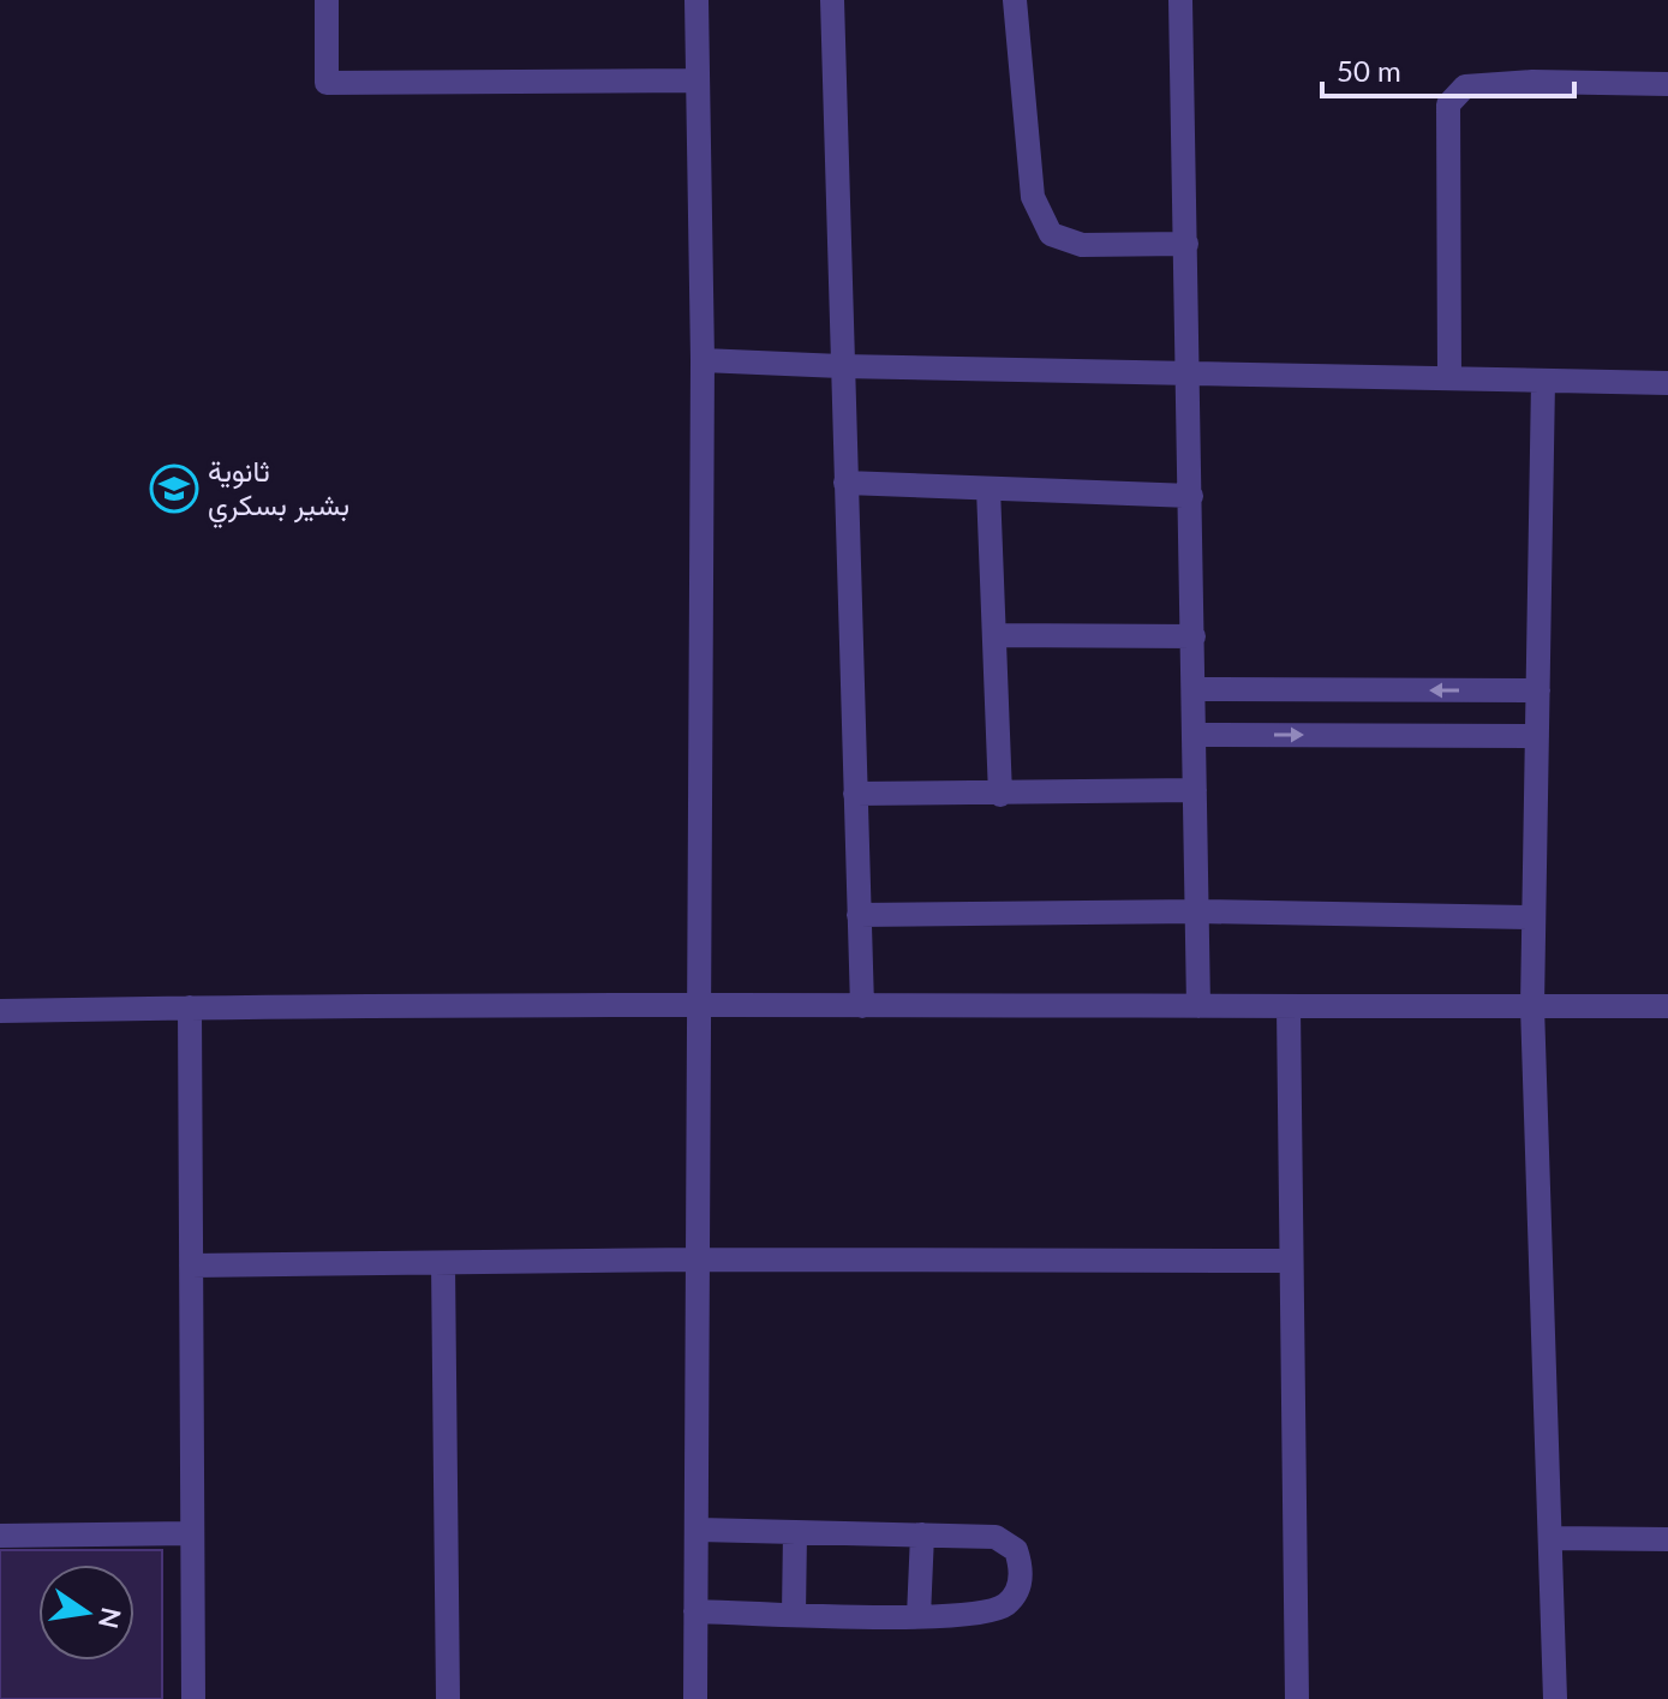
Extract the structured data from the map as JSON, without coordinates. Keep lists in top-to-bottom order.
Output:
{
  "places": {
    "school or university": ["ثانوية بشير بسكري"]
  },
  "scale_bar": "50 m",
  "north": "right"
}
